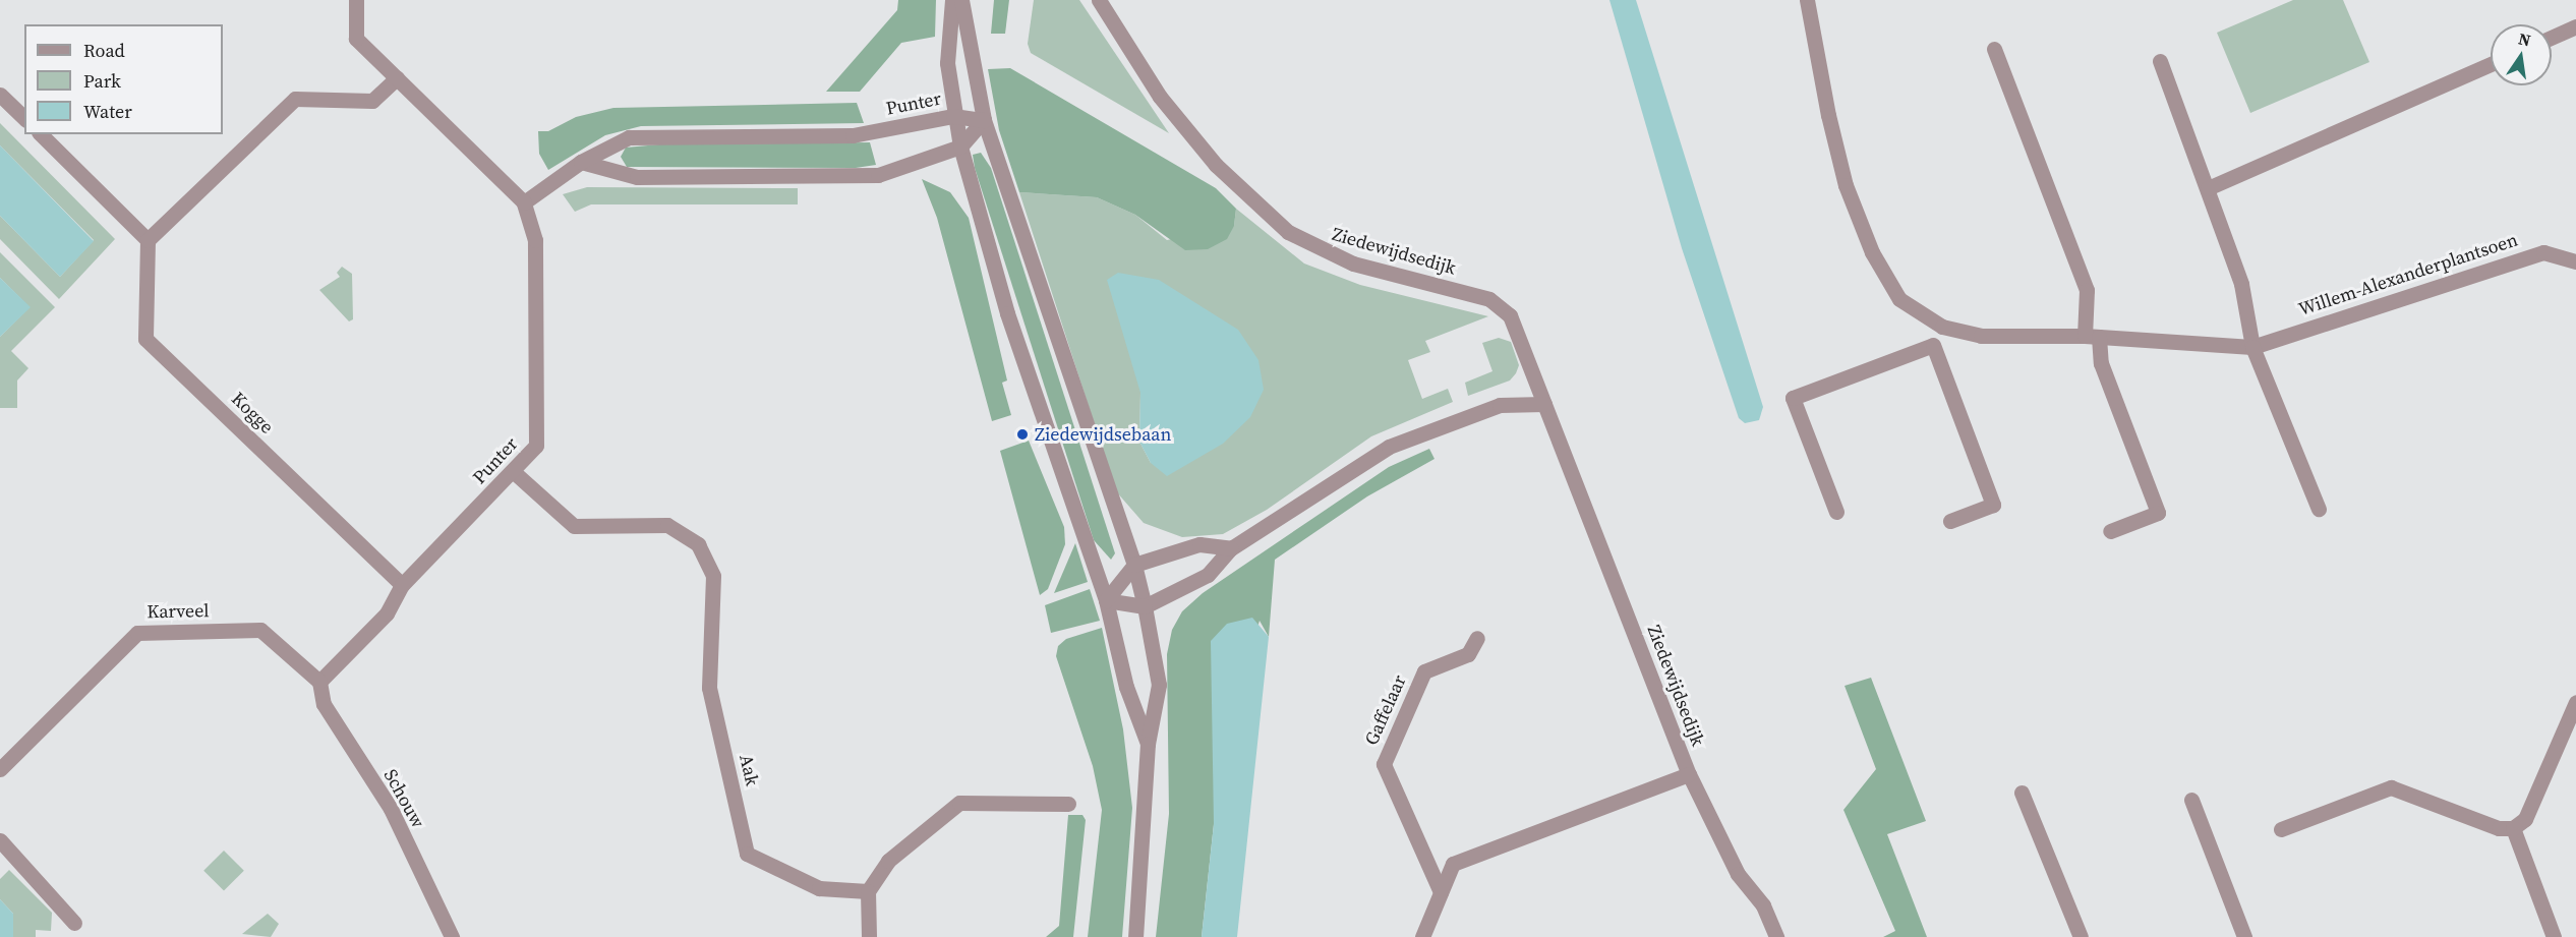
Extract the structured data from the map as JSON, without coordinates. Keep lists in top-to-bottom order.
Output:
{
  "streets": {
    "street": [
      "Punter",
      "Ziedewijdsedijk",
      "Willem-Alexanderplantsoen",
      "Kogge",
      "Karveel",
      "Gaffelaar",
      "Aak",
      "Schouw"
    ]
  },
  "crossings": [
    ["Punter", "Kogge"],
    ["Punter", "Karveel"],
    ["Punter", "Aak"],
    ["Punter", "Schouw"],
    ["Karveel", "Schouw"]
  ],
  "places": ["Ziedewijdsebaan"],
  "legend": ["Road", "Park", "Water"],
  "north": "top"
}
